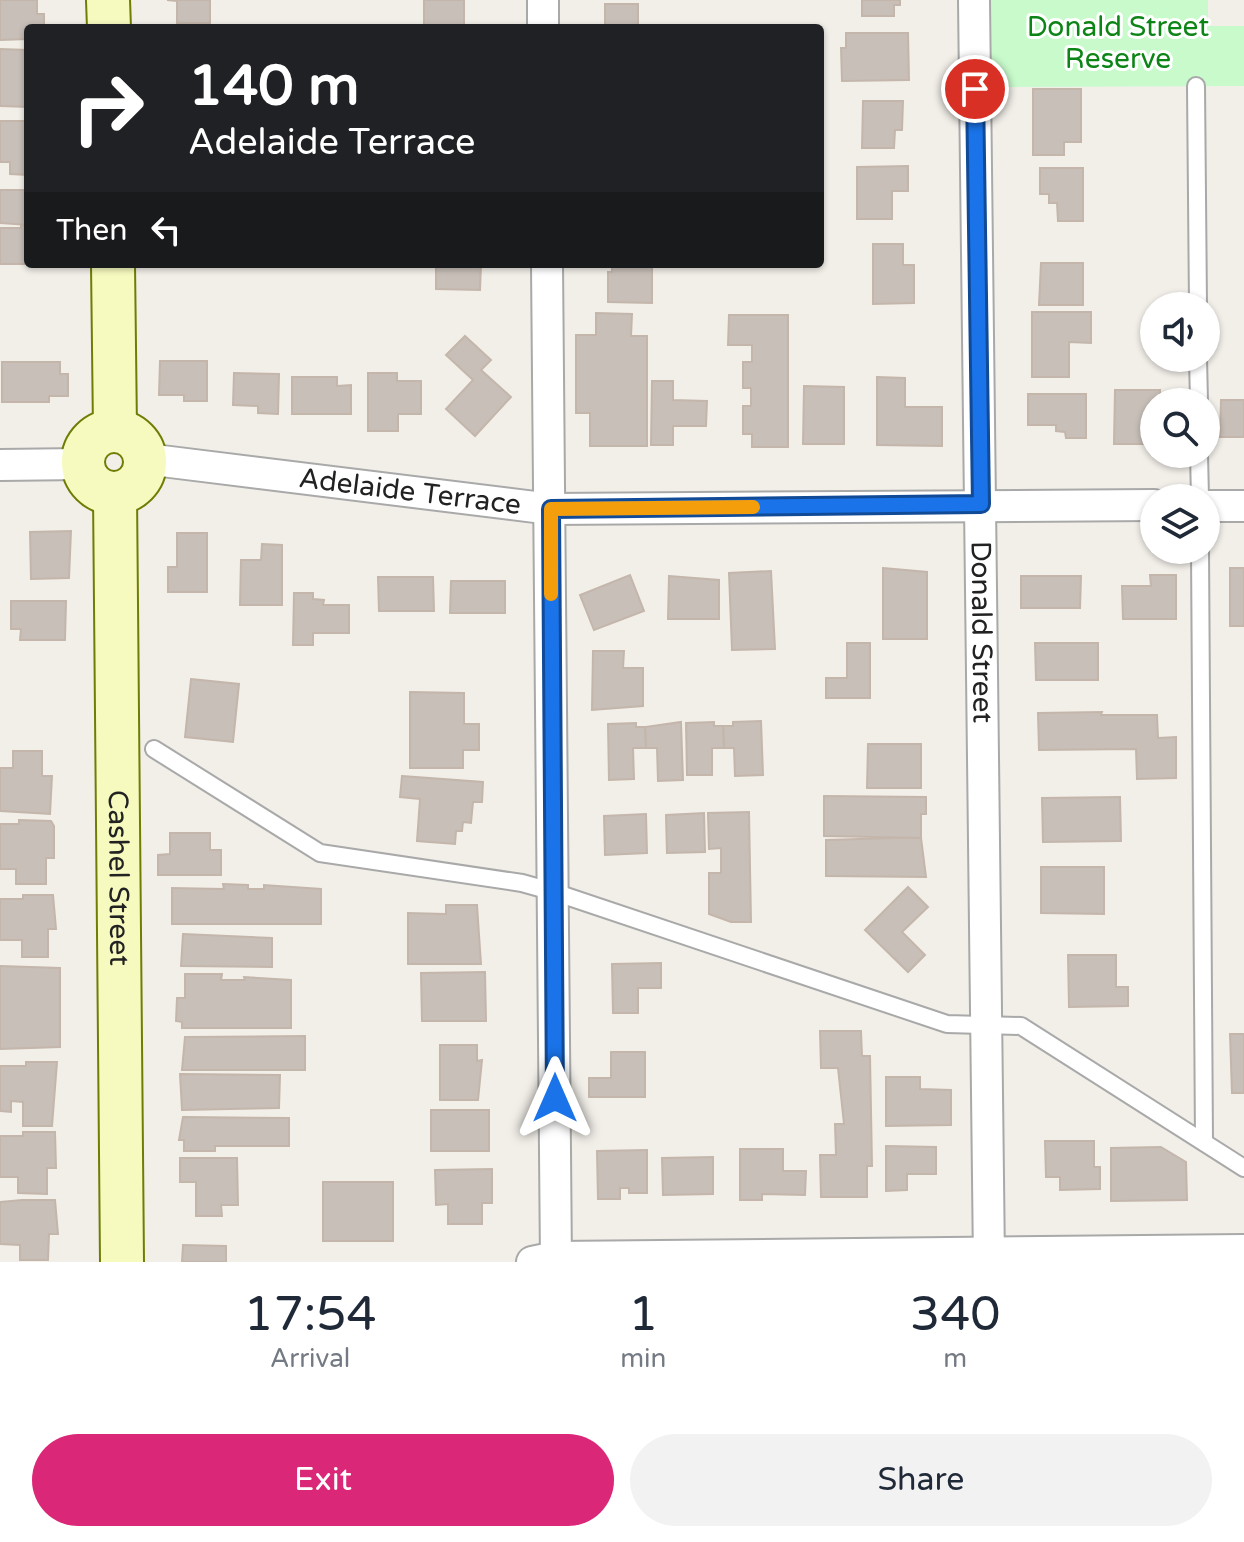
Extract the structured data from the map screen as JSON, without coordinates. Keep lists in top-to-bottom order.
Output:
{
  "streets": {
    "street": ["Adelaide Terrace", "Donald Street", "Cashel Street"]
  },
  "crossings": [
    ["Adelaide Terrace", "Donald Street"],
    ["Adelaide Terrace", "Cashel Street"]
  ],
  "parks": ["Donald Street Reserve"],
  "page": {
    "turn": ["140 m", "Adelaide Terrace"],
    "then": "Then",
    "eta": [
      "17:54",
      "Arrival",
      "1",
      "min",
      "340",
      "m"
    ],
    "buttons": ["Exit", "Share"]
  }
}
